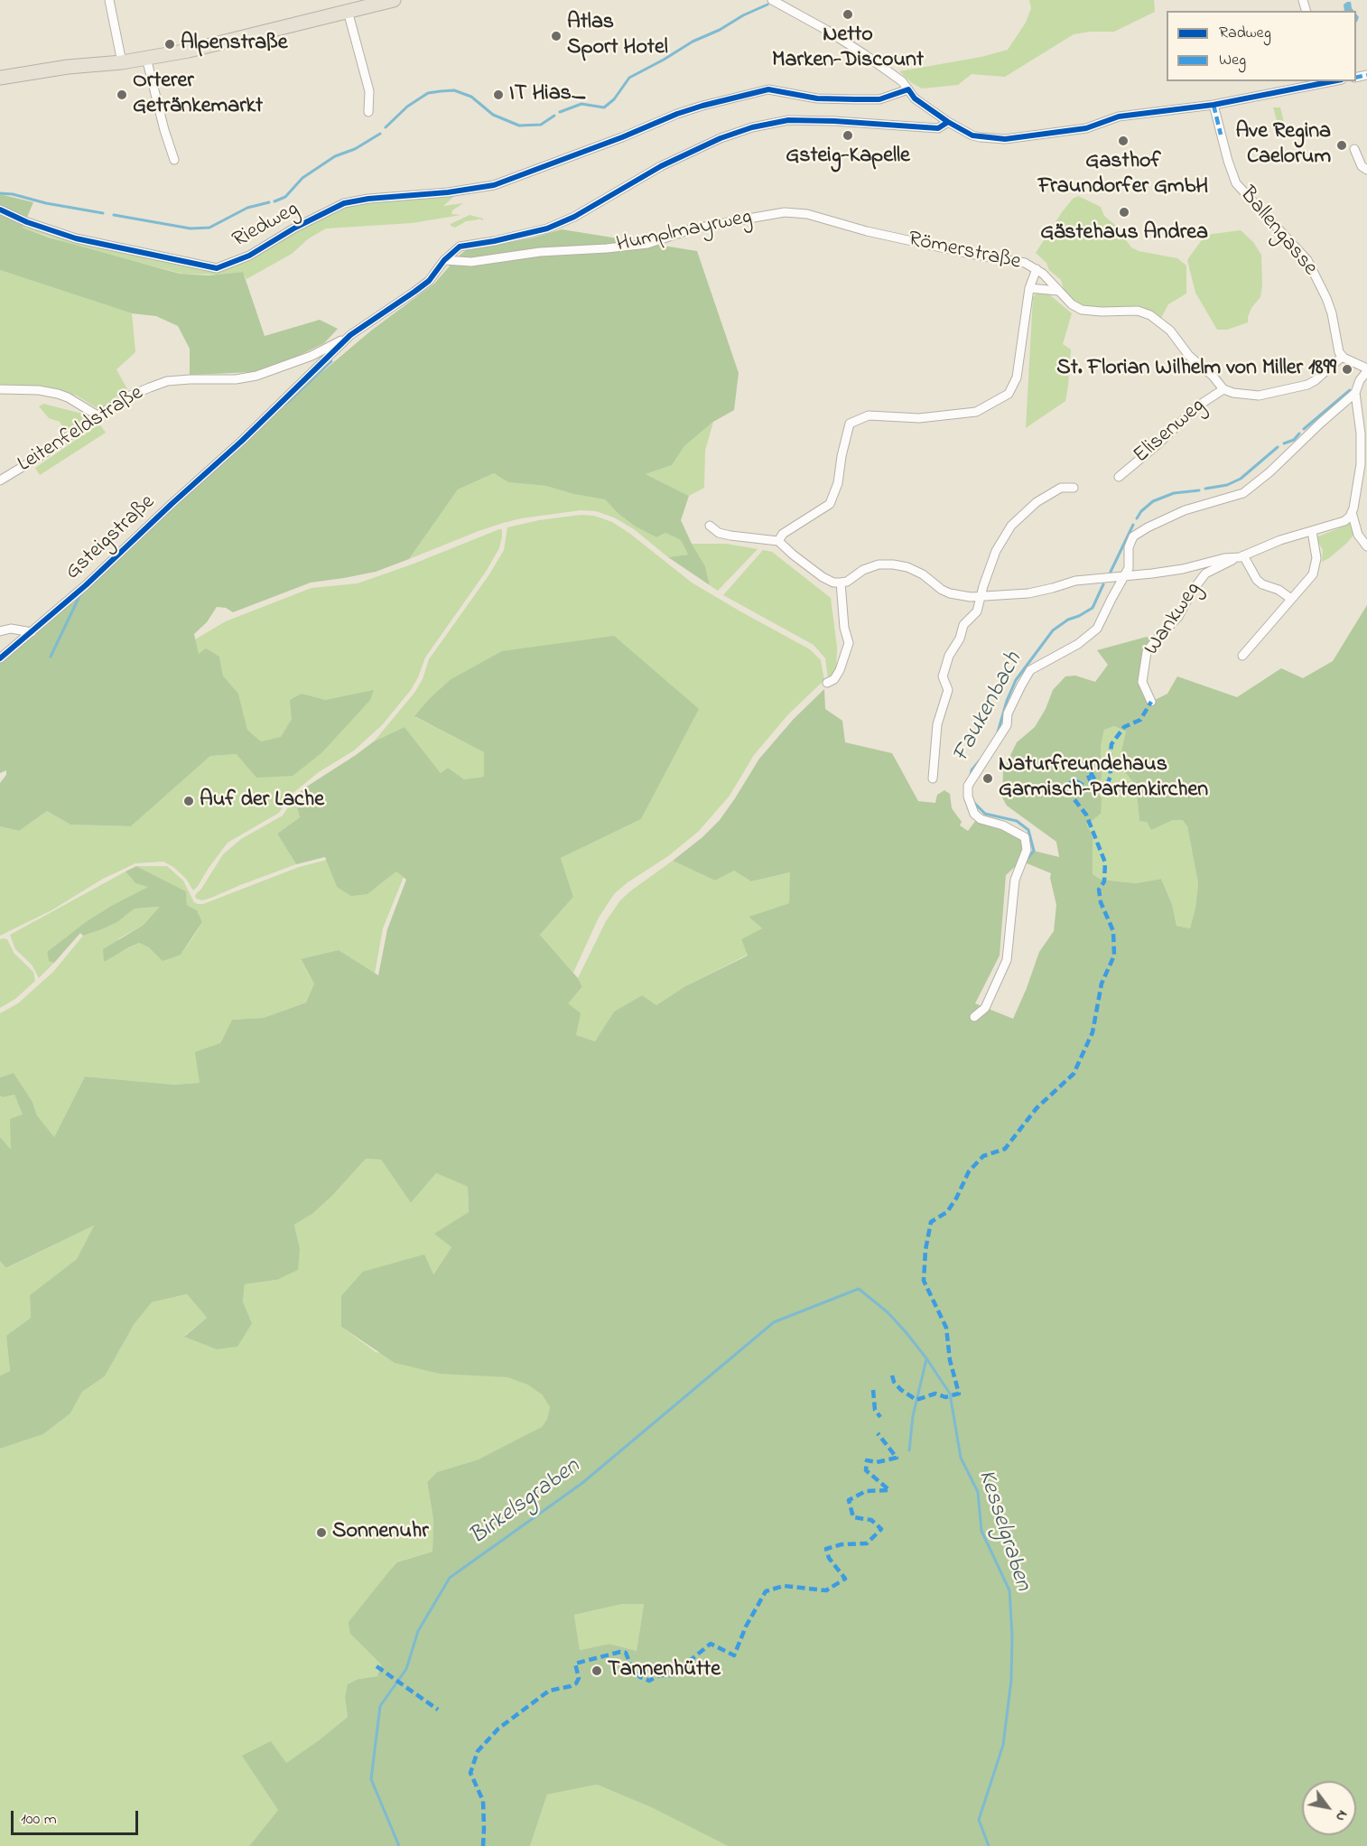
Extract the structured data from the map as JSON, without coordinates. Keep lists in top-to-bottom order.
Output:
{
  "streets": {
    "street": [
      "Riedweg",
      "Humplmayrweg",
      "Ballengasse",
      "Römerstraße",
      "Leitenfeldstraße",
      "Elisenweg",
      "Gsteigstraße",
      "Wankweg"
    ]
  },
  "crossings": [
    ["Humplmayrweg", "Römerstraße"],
    ["Römerstraße", "Elisenweg"],
    ["Leitenfeldstraße", "Gsteigstraße"]
  ],
  "water": ["Faukenbach", "Birkelsgraben", "Kesselgraben"],
  "places": [
    "Netto Marken-Discount",
    "Atlas Sport Hotel",
    "Alpenstraße",
    "Orterer Getränkemarkt",
    "IT Hias_",
    "Gsteig-Kapelle",
    "Gasthof Fraundorfer GmbH",
    "Ave Regina Caelorum",
    "Gästehaus Andrea",
    "St. Florian Wilhelm von Miller 1899",
    "Naturfreundehaus Garmisch-Partenkirchen",
    "Auf der Lache",
    "Sonnenuhr",
    "Tannenhütte"
  ],
  "legend": ["Radweg", "Weg"],
  "scale_bar": "100 m",
  "north": "bottom right"
}
